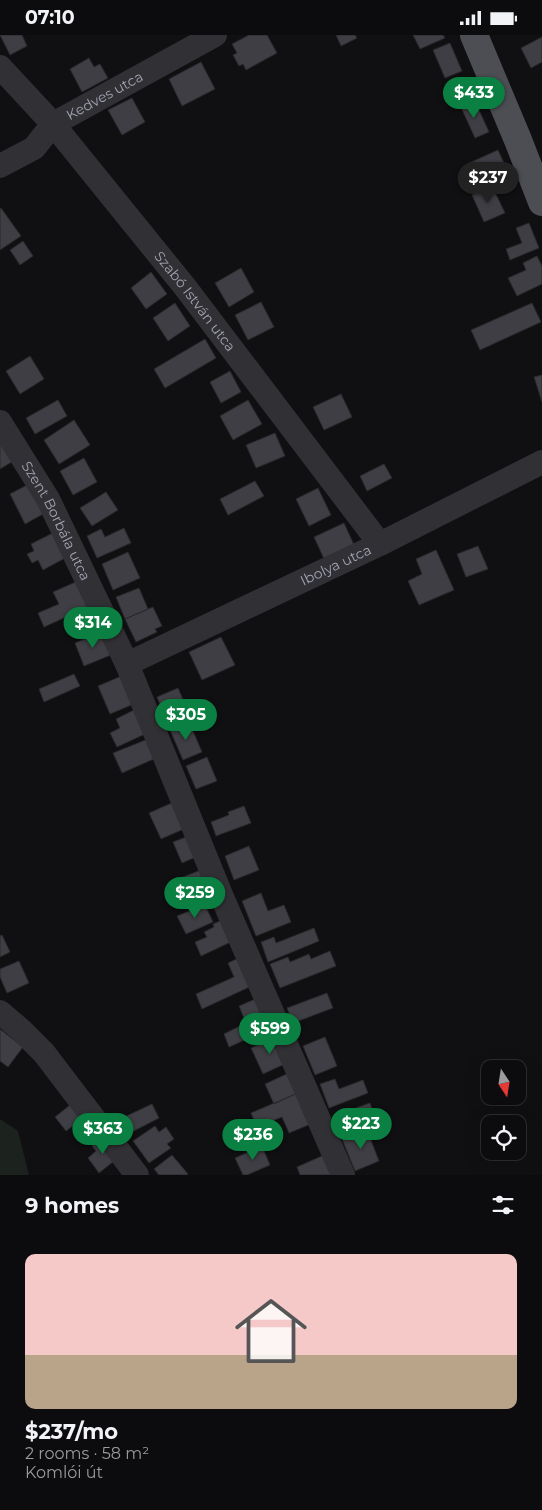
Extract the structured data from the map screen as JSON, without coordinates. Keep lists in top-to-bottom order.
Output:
{
  "streets": {
    "street": [
      "Kedves utca",
      "Szabó István utca",
      "Szent Borbála utca",
      "Ibolya utca"
    ]
  },
  "crossings": [
    ["Kedves utca", "Szabó István utca"],
    ["Szabó István utca", "Ibolya utca"],
    ["Szent Borbála utca", "Ibolya utca"]
  ],
  "north": "bottom",
  "page": {
    "status": "07:10",
    "price": [
      "$433",
      "$237",
      "$314",
      "$305",
      "$259",
      "$599",
      "$223",
      "$363",
      "$236"
    ],
    "heading": "9 homes",
    "list": [
      {
        "name": "$237/mo",
        "note": "2 rooms · 58 m² · Komlói út"
      }
    ]
  }
}
